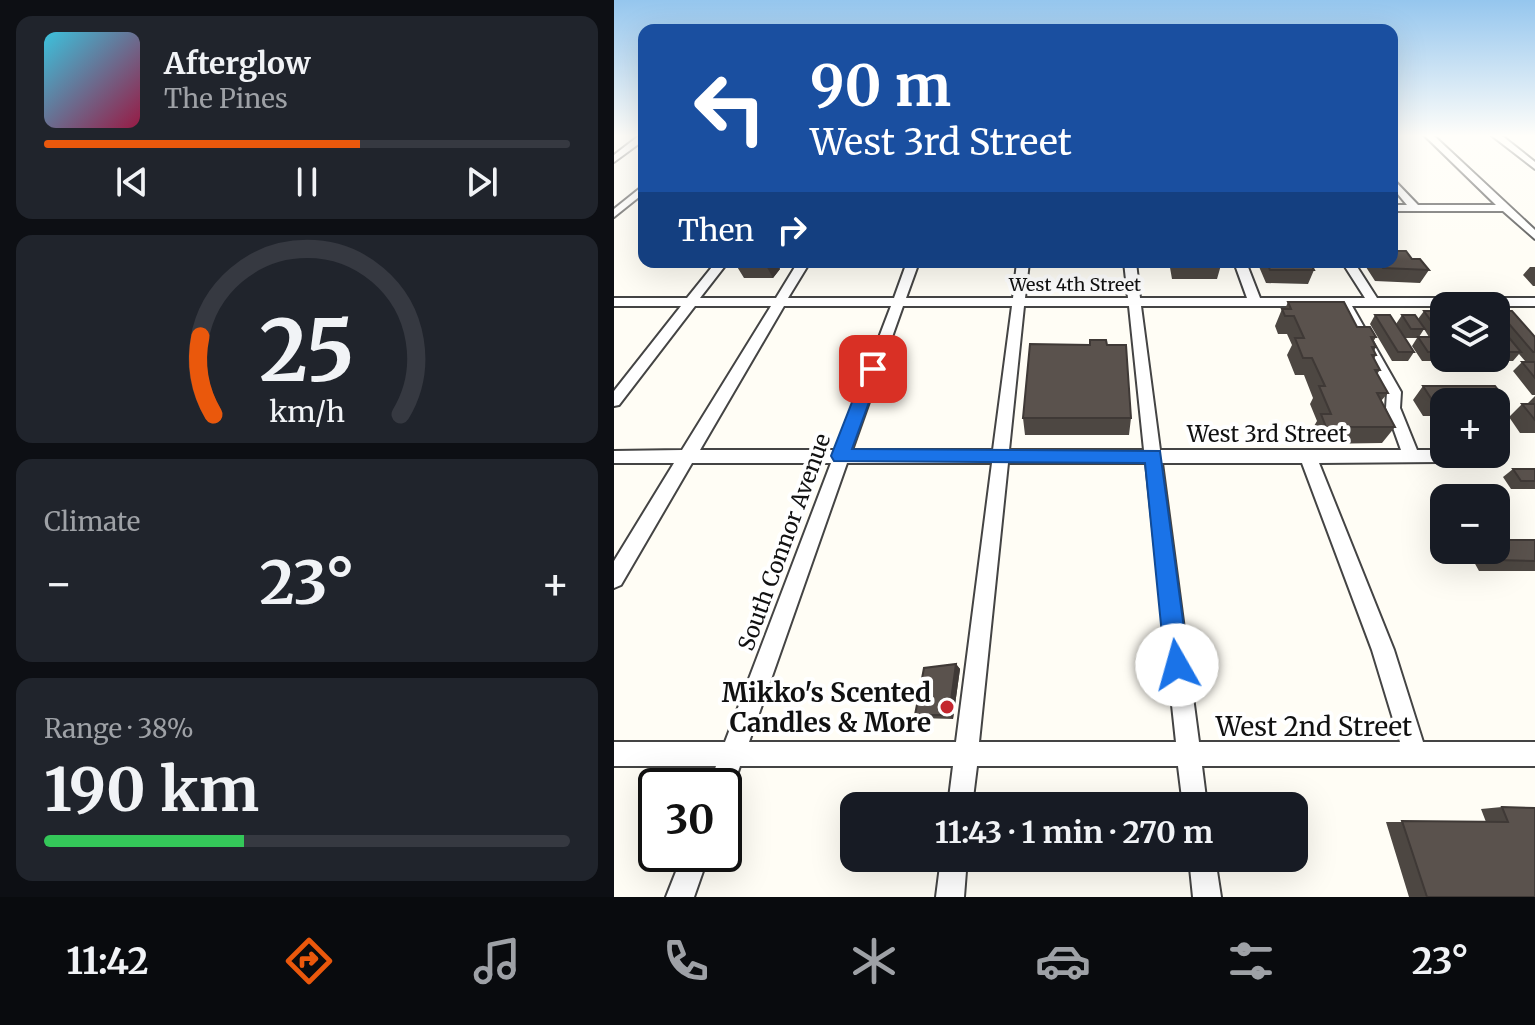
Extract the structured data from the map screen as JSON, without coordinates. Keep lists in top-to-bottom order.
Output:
{
  "streets": {
    "street": [
      "West 4th Street",
      "West 3rd Street",
      "South Connor Avenue",
      "West 2nd Street"
    ]
  },
  "crossings": [
    ["West 4th Street", "South Connor Avenue"],
    ["West 3rd Street", "South Connor Avenue"],
    ["South Connor Avenue", "West 2nd Street"]
  ],
  "places": ["Mikko's Scented Candles & More"],
  "page": {
    "turn": ["90 m", "West 3rd Street"],
    "song": ["Afterglow", "The Pines"],
    "then": "Then",
    "map_buttons": ["+", "−"],
    "tile": [
      "Climate",
      ["Range · 38%", "190 km"]
    ],
    "heat": ["−", "23°", "+"],
    "limit": "30",
    "trip": "11:43 · 1 min · 270 m",
    "tabs": ["11:42", "23°"],
    "gauge": ["25", "km/h"]
  }
}
